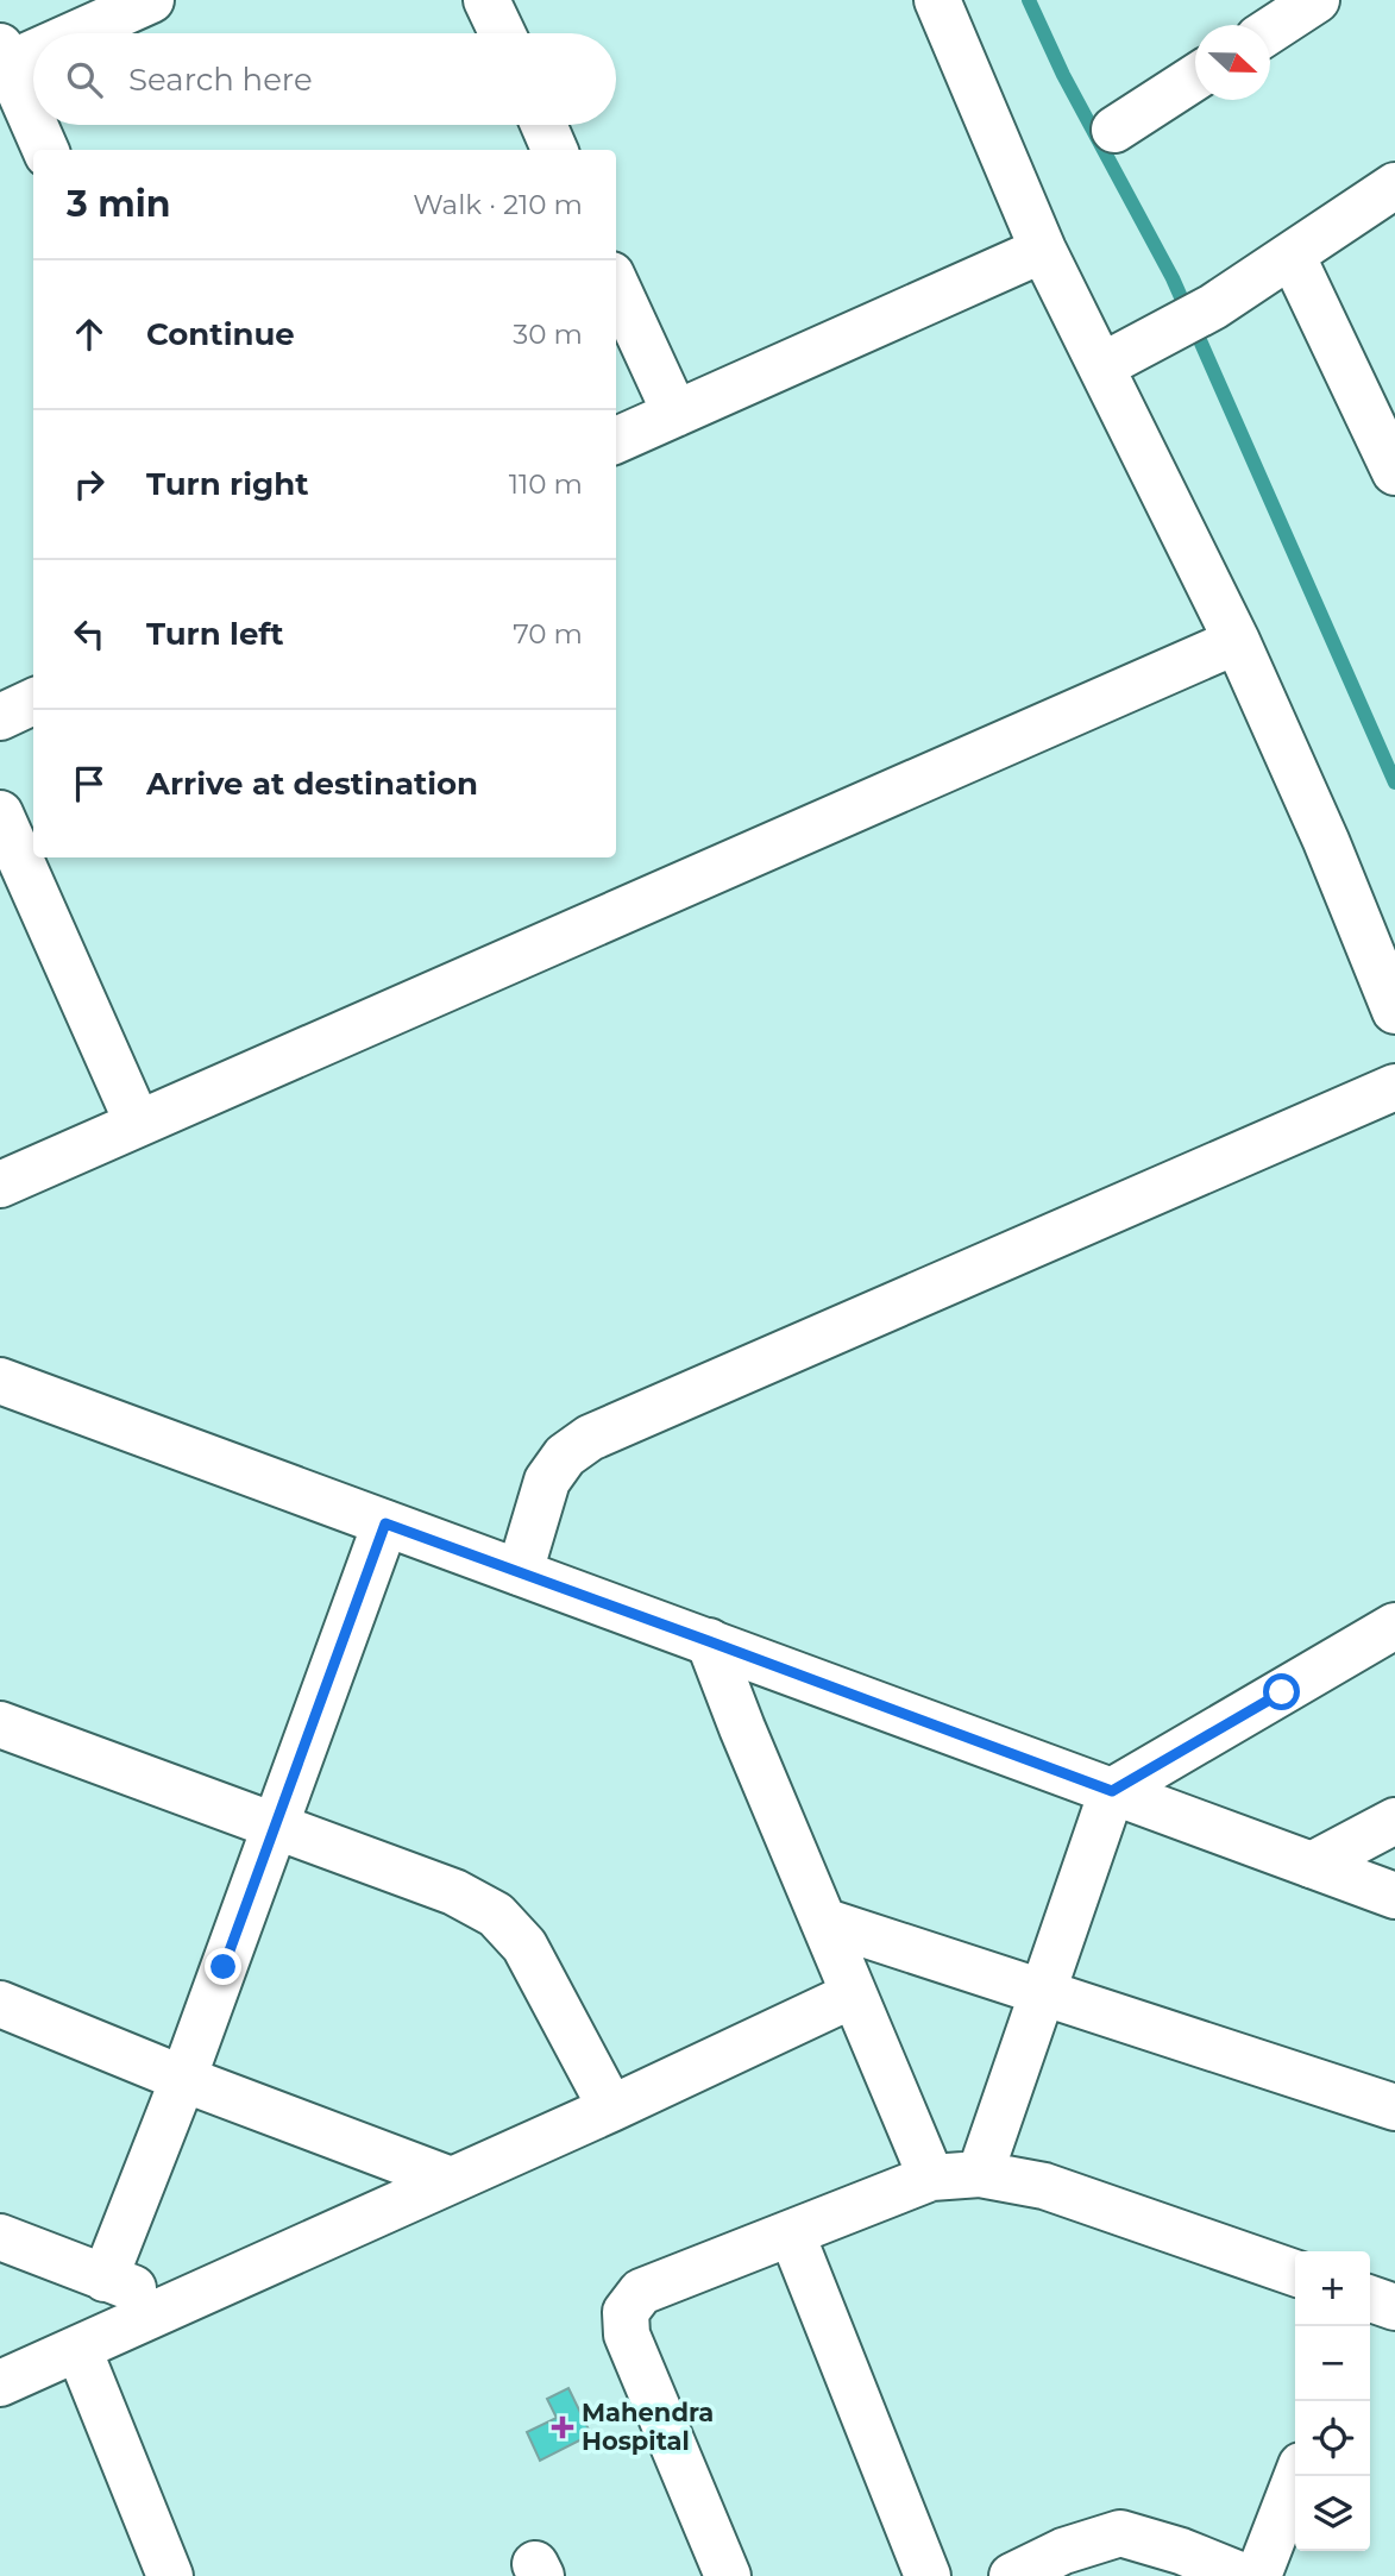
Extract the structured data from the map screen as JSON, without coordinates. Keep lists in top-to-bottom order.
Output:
{
  "places": {
    "health": ["Mahendra Hospital"]
  },
  "north": "right",
  "page": {
    "search": "Search here",
    "heading": ["3 min", "Walk · 210 m"],
    "list": [
      ["Continue", "30 m"],
      ["Turn right", "110 m"],
      ["Turn left", "70 m"],
      "Arrive at destination"
    ],
    "map_buttons": ["+", "−"]
  }
}
